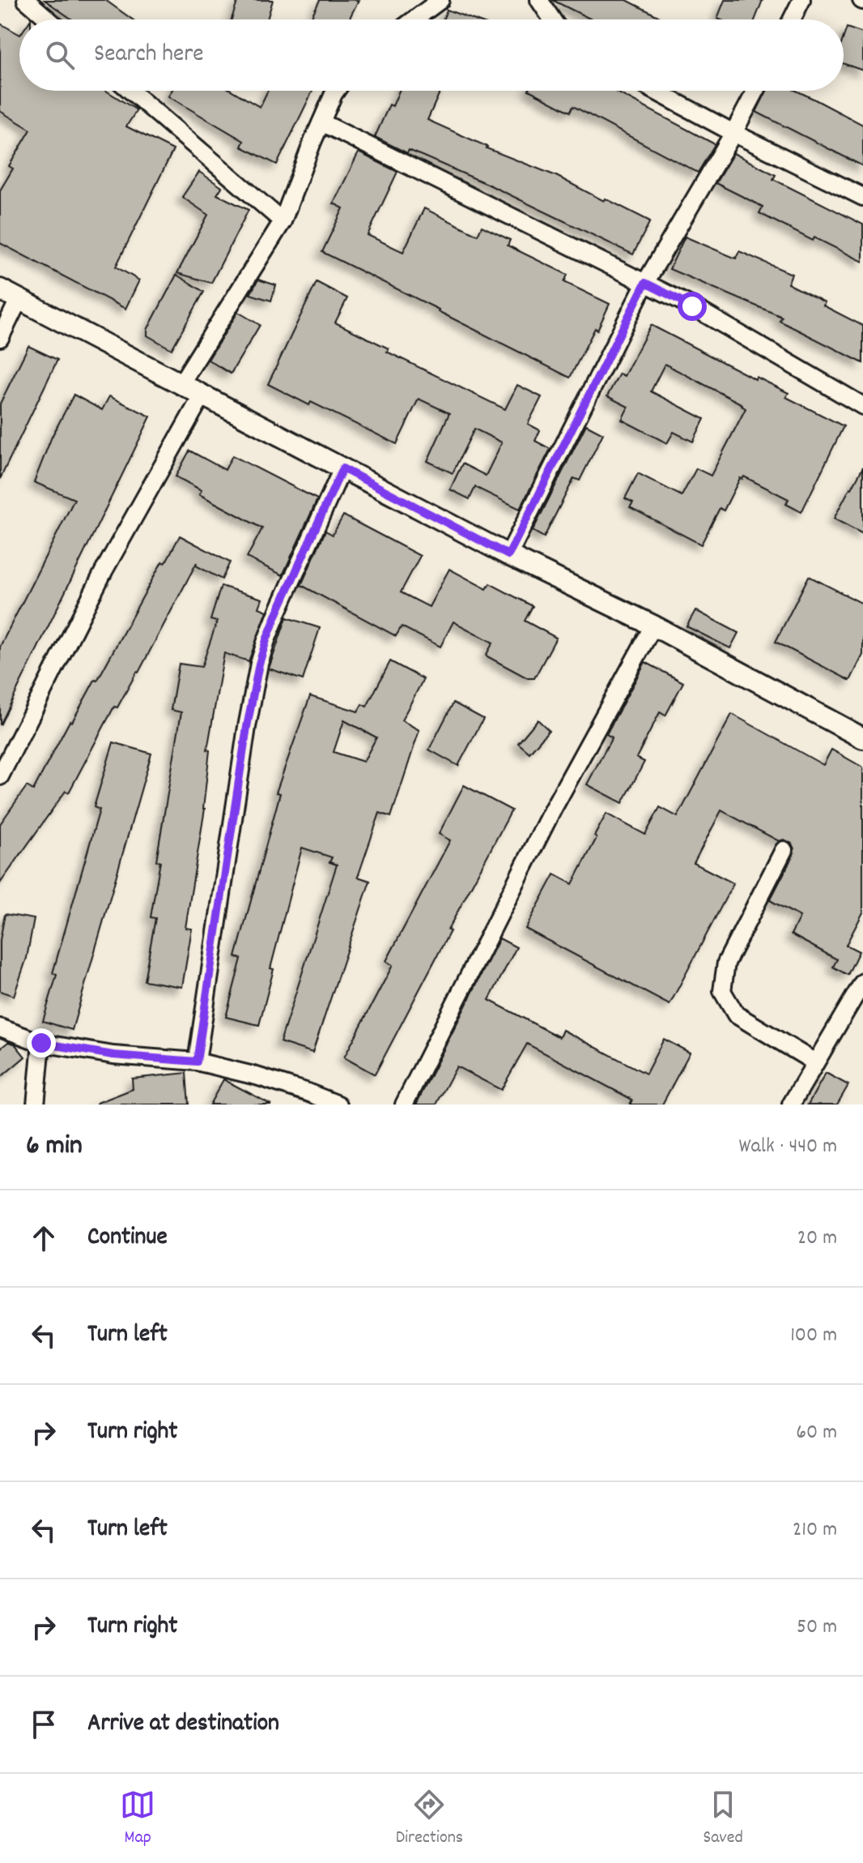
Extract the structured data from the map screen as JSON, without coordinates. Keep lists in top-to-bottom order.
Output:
{
  "page": {
    "search": "Search here",
    "heading": ["6 min", "Walk · 440 m"],
    "list": [
      ["Continue", "20 m"],
      ["Turn left", "100 m"],
      ["Turn right", "60 m"],
      ["Turn left", "210 m"],
      ["Turn right", "50 m"],
      "Arrive at destination"
    ],
    "nav": ["Map", "Directions", "Saved"]
  }
}
